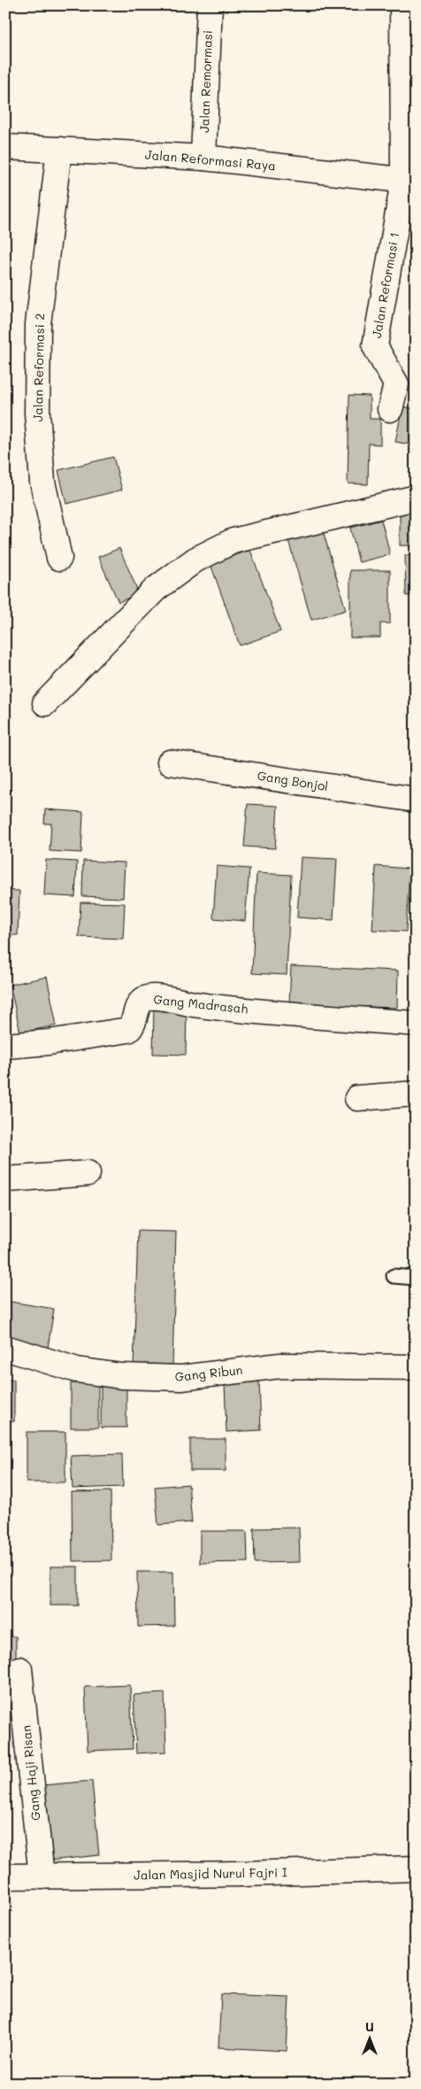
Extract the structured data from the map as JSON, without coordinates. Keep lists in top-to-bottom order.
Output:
{
  "streets": {
    "street": [
      "Jalan Remormasi",
      "Jalan Reformasi Raya",
      "Jalan Reformasi 1",
      "Jalan Reformasi 2",
      "Gang Bonjol",
      "Gang Madrasah",
      "Gang Ribun",
      "Gang Haji Risan",
      "Jalan Masjid Nurul Fajri I"
    ]
  },
  "crossings": [
    ["Jalan Remormasi", "Jalan Reformasi Raya"],
    ["Jalan Reformasi Raya", "Jalan Reformasi 1"],
    ["Jalan Reformasi Raya", "Jalan Reformasi 2"],
    ["Gang Haji Risan", "Jalan Masjid Nurul Fajri I"]
  ],
  "north": "top"
}
